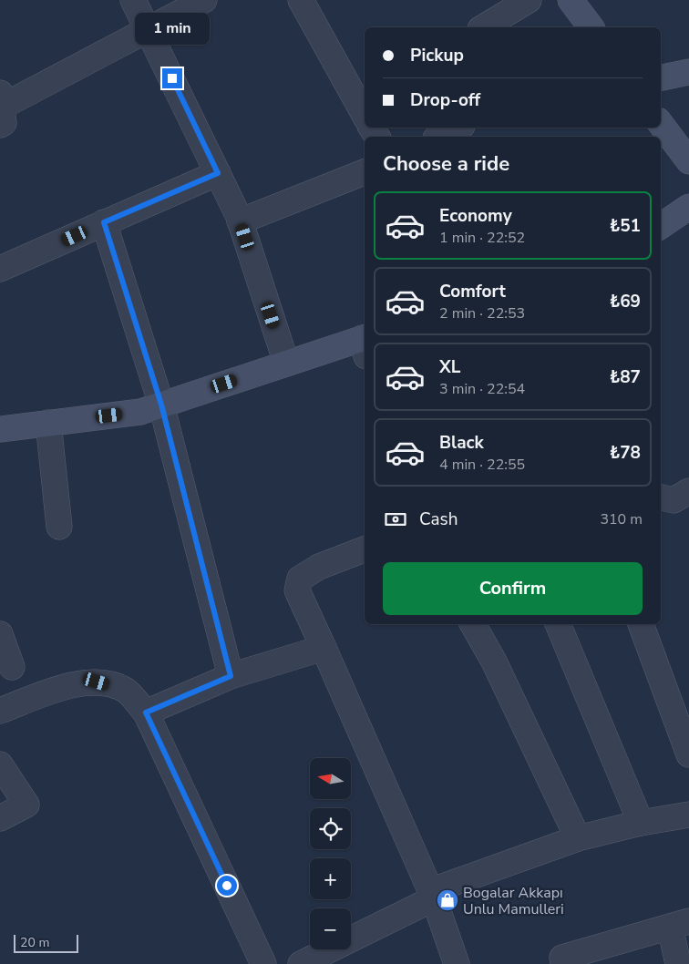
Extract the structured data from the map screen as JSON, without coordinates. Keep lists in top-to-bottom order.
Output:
{
  "places": {
    "shop": ["Bogalar Akkapı Unlu Mamulleri"]
  },
  "scale_bar": "20 m",
  "north": "left",
  "page": {
    "bubble": "1 min",
    "banner": ["Pickup", "Drop-off"],
    "heading": "Choose a ride",
    "list": [
      {
        "name": "Economy",
        "note": "1 min · 22:52",
        "value": "₺51"
      },
      {
        "name": "Comfort",
        "note": "2 min · 22:53",
        "value": "₺69"
      },
      {
        "name": "XL",
        "note": "3 min · 22:54",
        "value": "₺87"
      },
      {
        "name": "Black",
        "note": "4 min · 22:55",
        "value": "₺78"
      }
    ],
    "pay": ["Cash", "310 m"],
    "buttons": "Confirm",
    "map_buttons": ["+", "−"],
    "scale": "20 m"
  }
}
